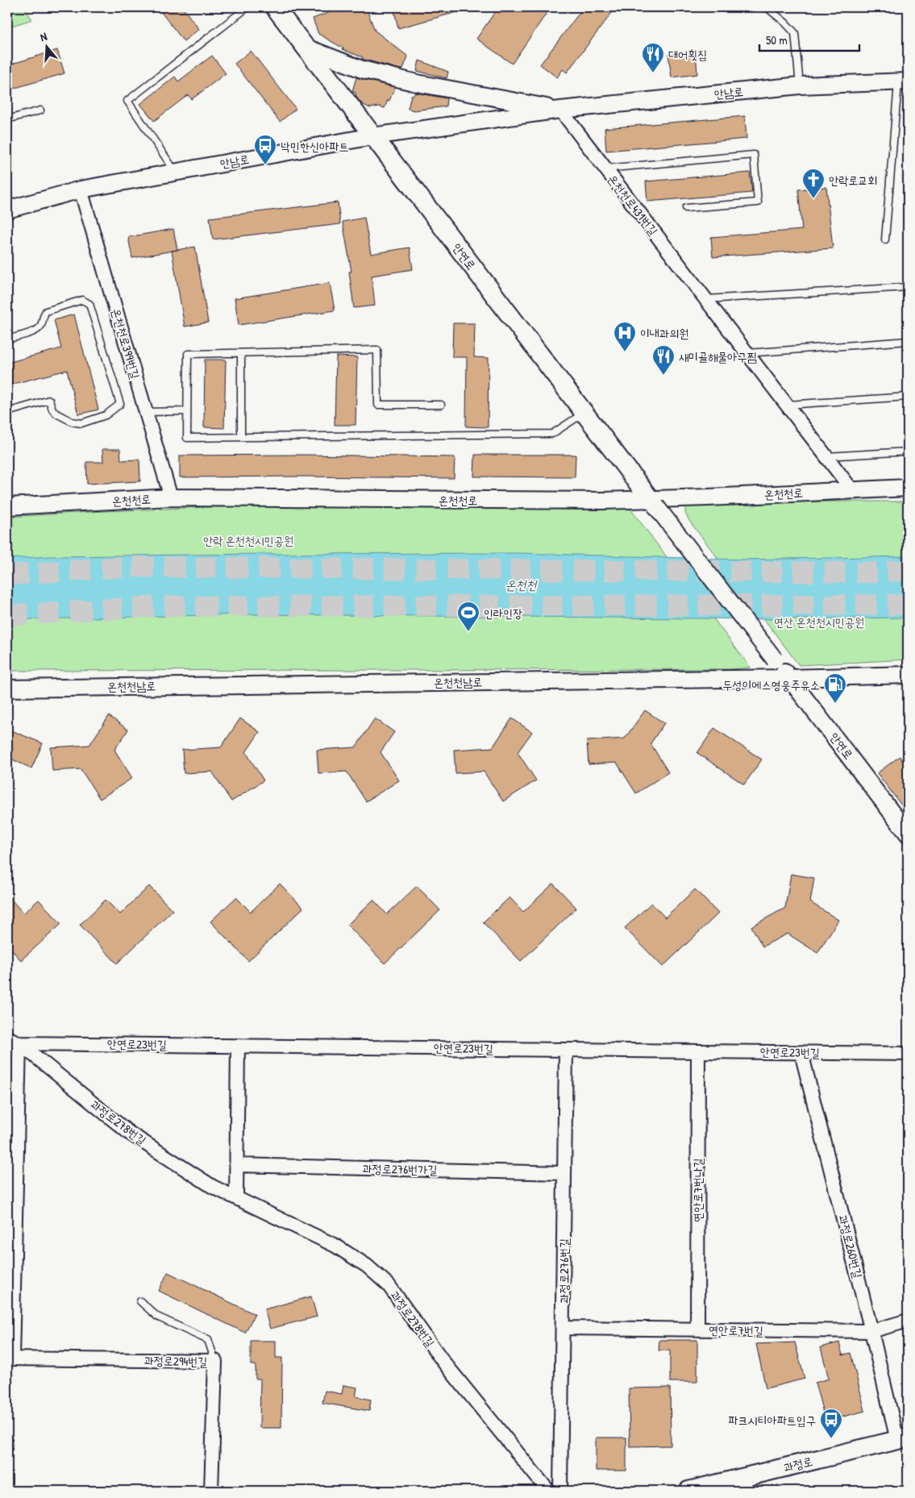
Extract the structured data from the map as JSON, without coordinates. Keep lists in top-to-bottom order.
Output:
{
  "streets": {
    "main road": ["안연로", "과정로"],
    "street": [
      "안남로",
      "온천천로431번길",
      "온천천로399번길",
      "온천천로",
      "온천천남로",
      "안연로23번길",
      "과정로278번길",
      "과정로276번가길",
      "연안로7번나길",
      "과정로260번길",
      "과정로276번길",
      "연안로7번길",
      "과정로294번길"
    ]
  },
  "crossings": [
    ["안남로", "온천천로431번길"],
    ["안남로", "안연로"],
    ["안남로", "온천천로399번길"],
    ["온천천로431번길", "온천천로"],
    ["안연로", "온천천로"],
    ["안연로", "온천천남로"],
    ["온천천로399번길", "온천천로"],
    ["안연로23번길", "과정로278번길"],
    ["안연로23번길", "연안로7번나길"],
    ["안연로23번길", "과정로260번길"],
    ["안연로23번길", "과정로276번길"],
    ["과정로276번가길", "과정로276번길"],
    ["연안로7번나길", "연안로7번길"],
    ["과정로260번길", "연안로7번길"],
    ["과정로260번길", "과정로"],
    ["과정로276번길", "연안로7번길"]
  ],
  "water": ["온천천"],
  "parks": ["안락 온천천시민공원", "연산 온천천시민공원"],
  "places": {
    "restaurant": ["대어횟집", "새미골해물아구찜"],
    "bus stop": ["낙민한신아파트", "파크시티아파트입구"],
    "church": ["안락로교회"],
    "hospital": ["이내과의원"],
    "sports": ["인라인장"],
    "fuel station": ["두성이에스영웅주유소"]
  },
  "scale_bar": "50 m",
  "north": "top"
}
